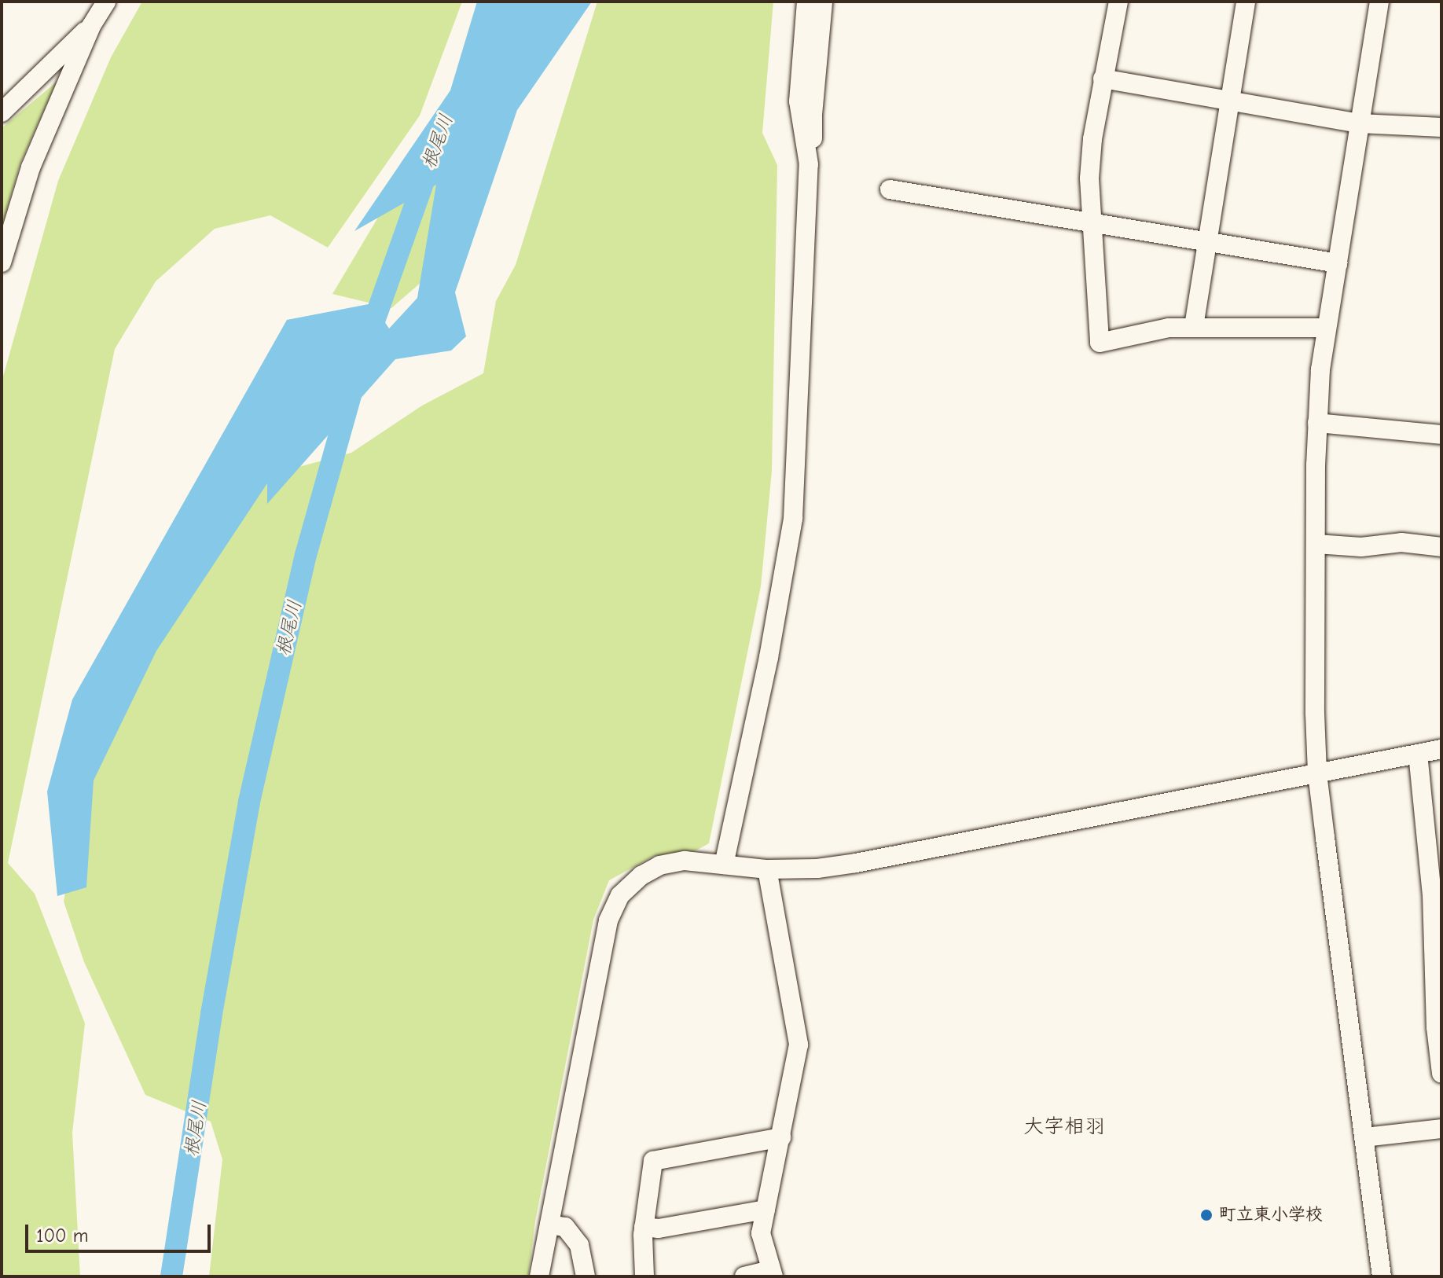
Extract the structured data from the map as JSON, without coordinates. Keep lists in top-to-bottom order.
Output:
{
  "districts": ["大字相羽"],
  "water": ["根尾川"],
  "places": ["町立東小学校"],
  "scale_bar": "100 m"
}
